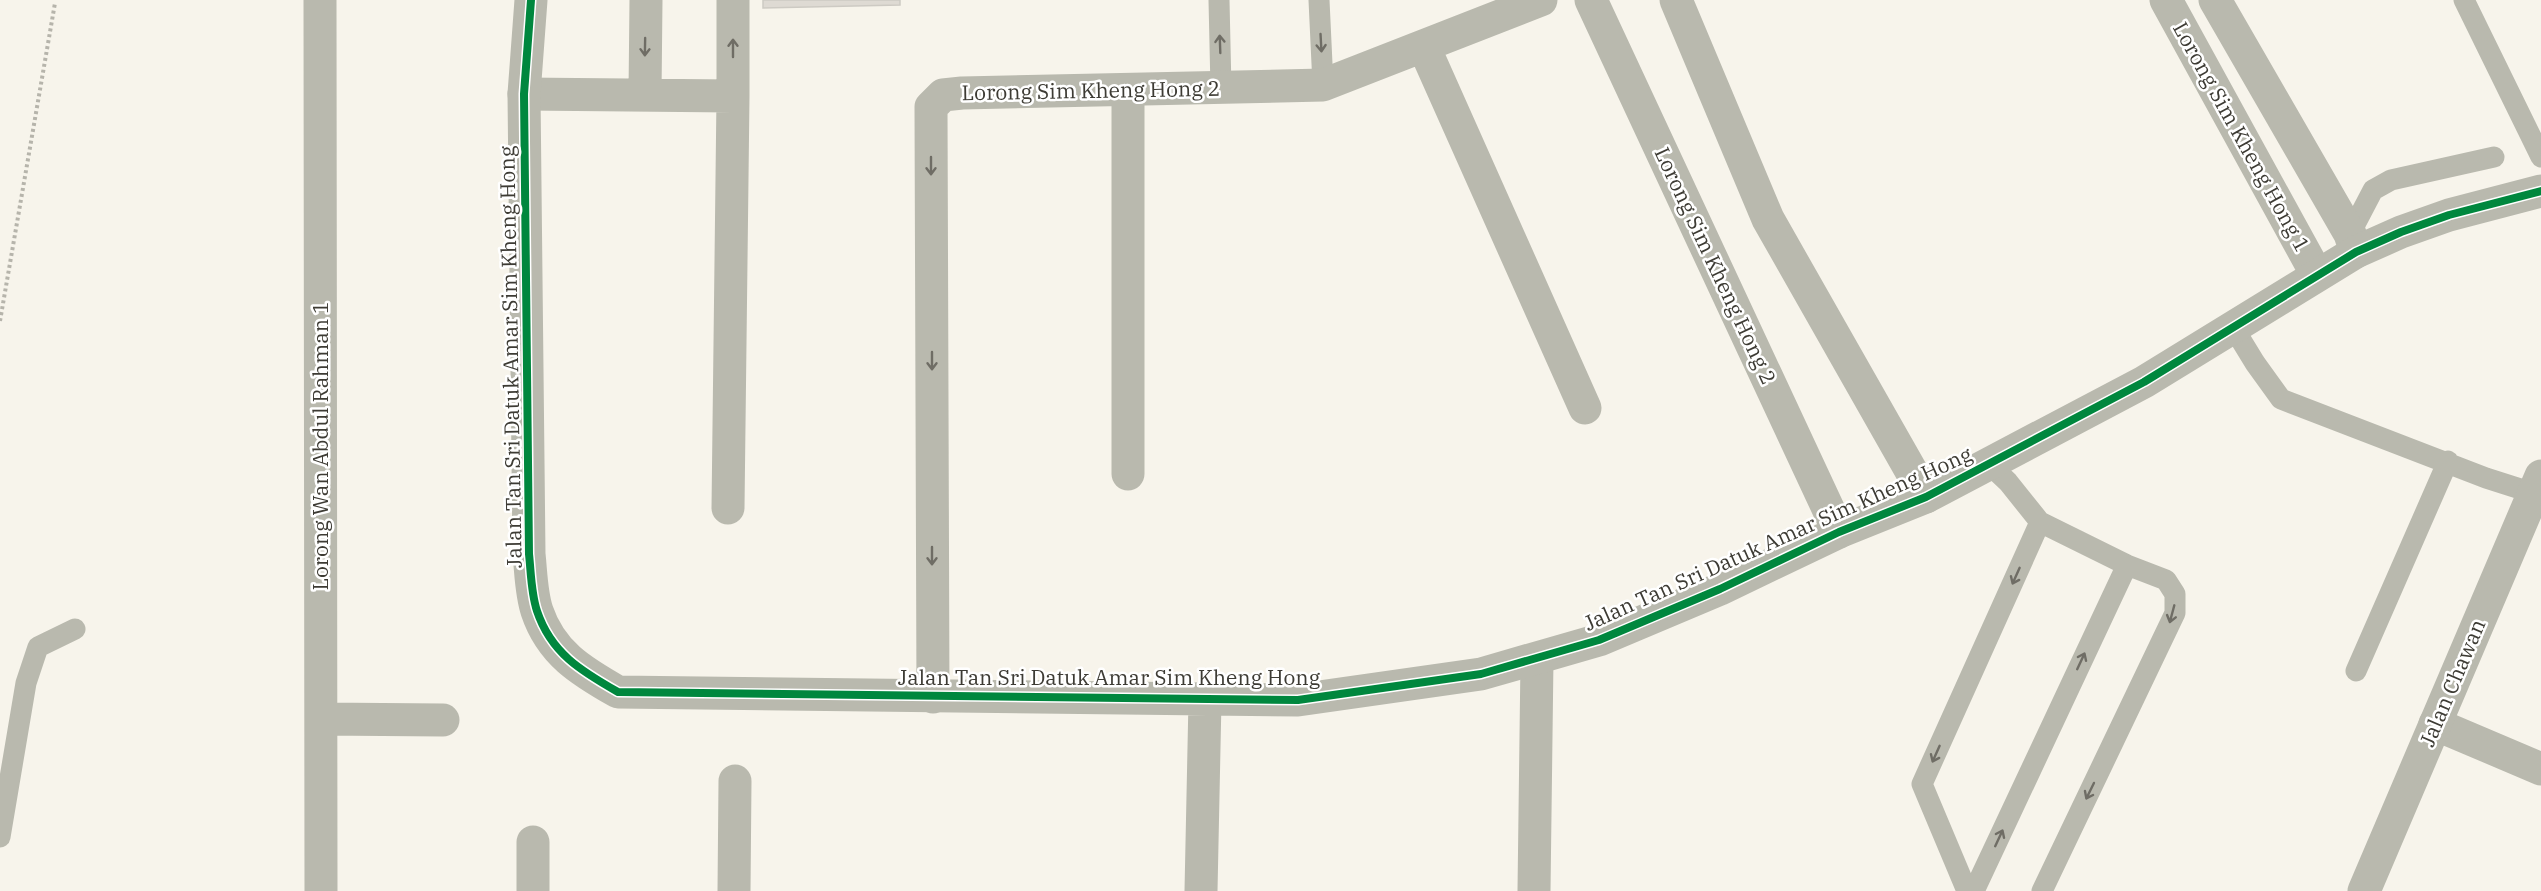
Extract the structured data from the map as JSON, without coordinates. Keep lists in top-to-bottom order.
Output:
{
  "streets": {
    "street": [
      "Lorong Sim Kheng Hong 2",
      "Lorong Sim Kheng Hong 1",
      "Jalan Tan Sri Datuk Amar Sim Kheng Hong",
      "Lorong Wan Abdul Rahman 1",
      "Jalan Chawan"
    ]
  },
  "crossings": [
    ["Lorong Sim Kheng Hong 2", "Jalan Tan Sri Datuk Amar Sim Kheng Hong"],
    ["Lorong Sim Kheng Hong 1", "Jalan Tan Sri Datuk Amar Sim Kheng Hong"]
  ]
}
